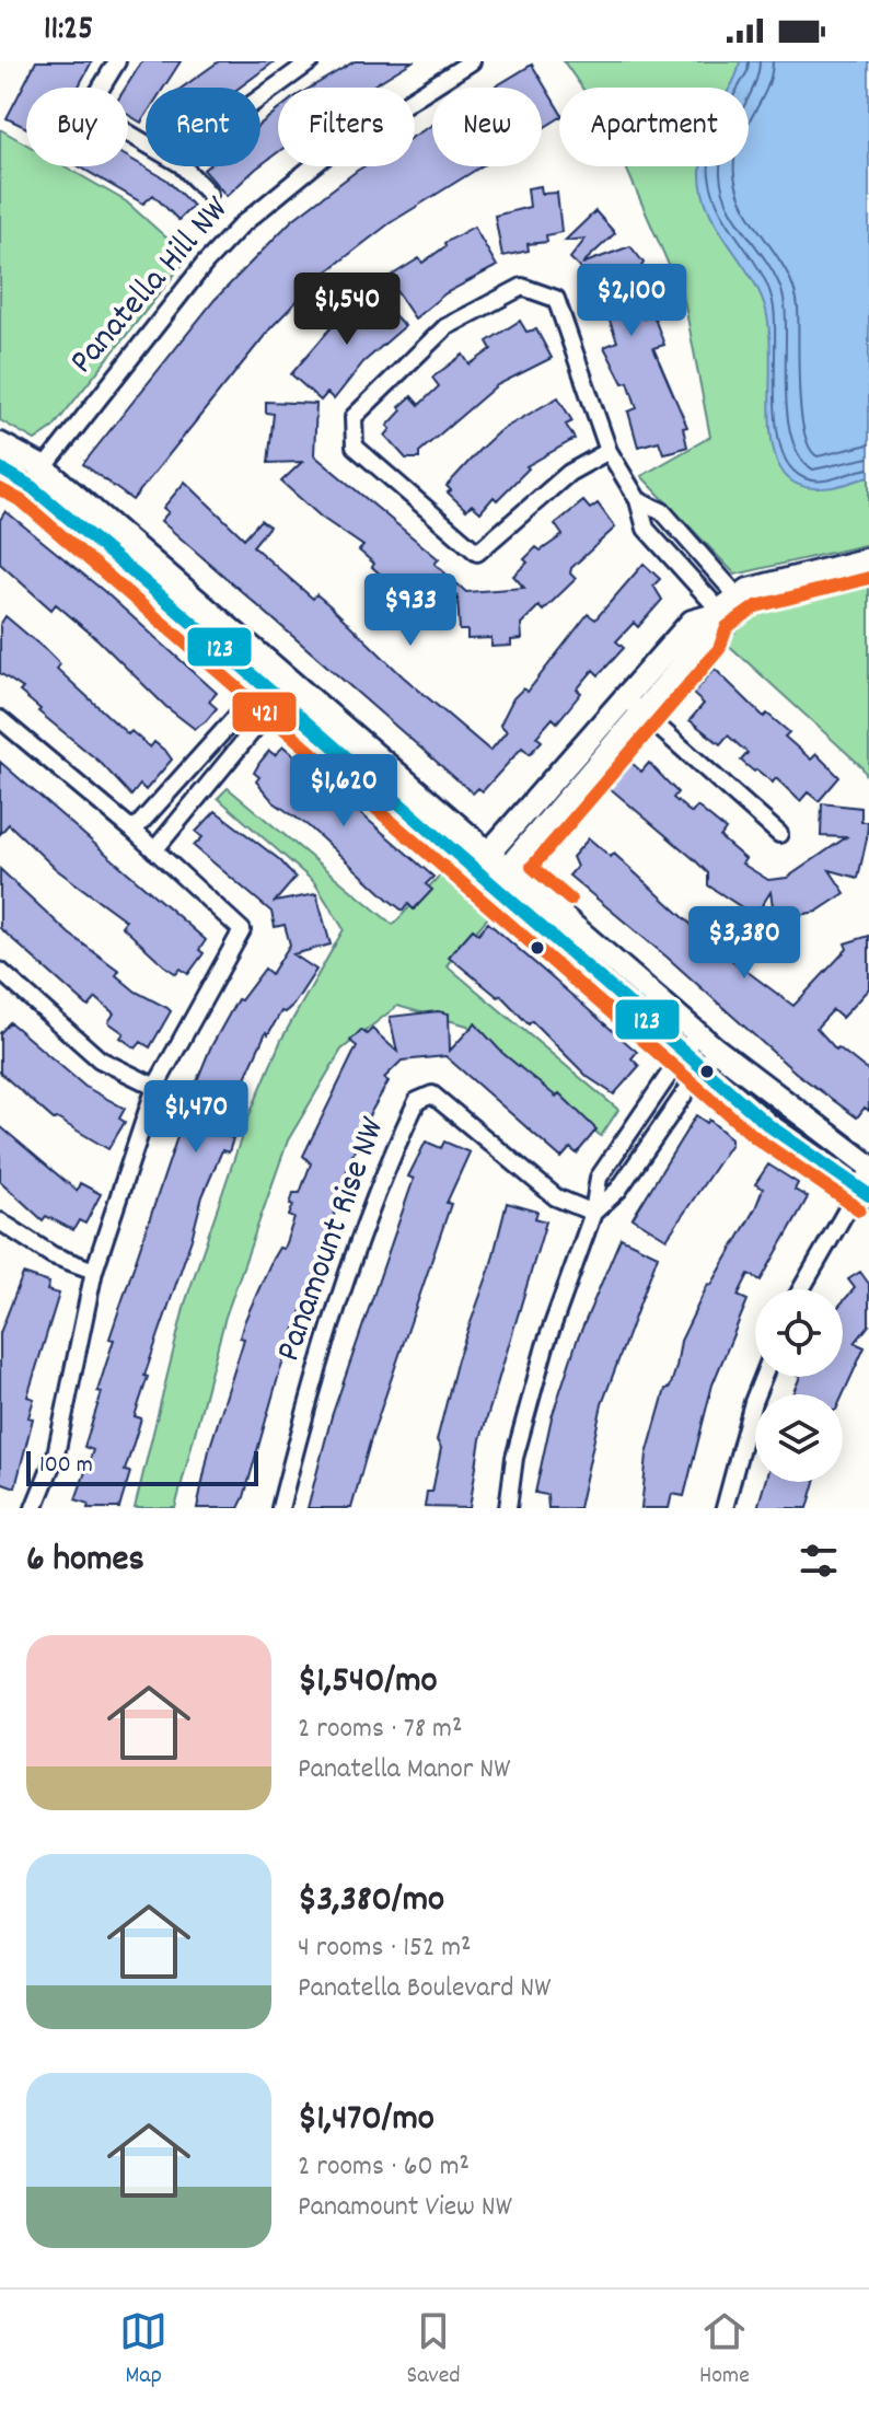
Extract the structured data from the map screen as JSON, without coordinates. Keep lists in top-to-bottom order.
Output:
{
  "streets": {
    "street": ["Panatella Hill NW", "Panamount Rise NW"]
  },
  "lines": ["transit line 123", "transit line 421"],
  "scale_bar": "100 m",
  "page": {
    "status": "11:25",
    "chip": [
      "Buy",
      "Rent",
      "Filters",
      "New",
      "Apartment"
    ],
    "price": [
      "$2,100",
      "$1,540",
      "$933",
      "$1,620",
      "$3,380",
      "$1,470"
    ],
    "scale": "100 m",
    "heading": "6 homes",
    "list": [
      {
        "name": "$1,540/mo",
        "note": "2 rooms · 78 m² · Panatella Manor NW"
      },
      {
        "name": "$3,380/mo",
        "note": "4 rooms · 152 m² · Panatella Boulevard NW"
      },
      {
        "name": "$1,470/mo",
        "note": "2 rooms · 60 m² · Panamount View NW"
      }
    ],
    "tabs": ["Map", "Saved", "Home"]
  }
}
